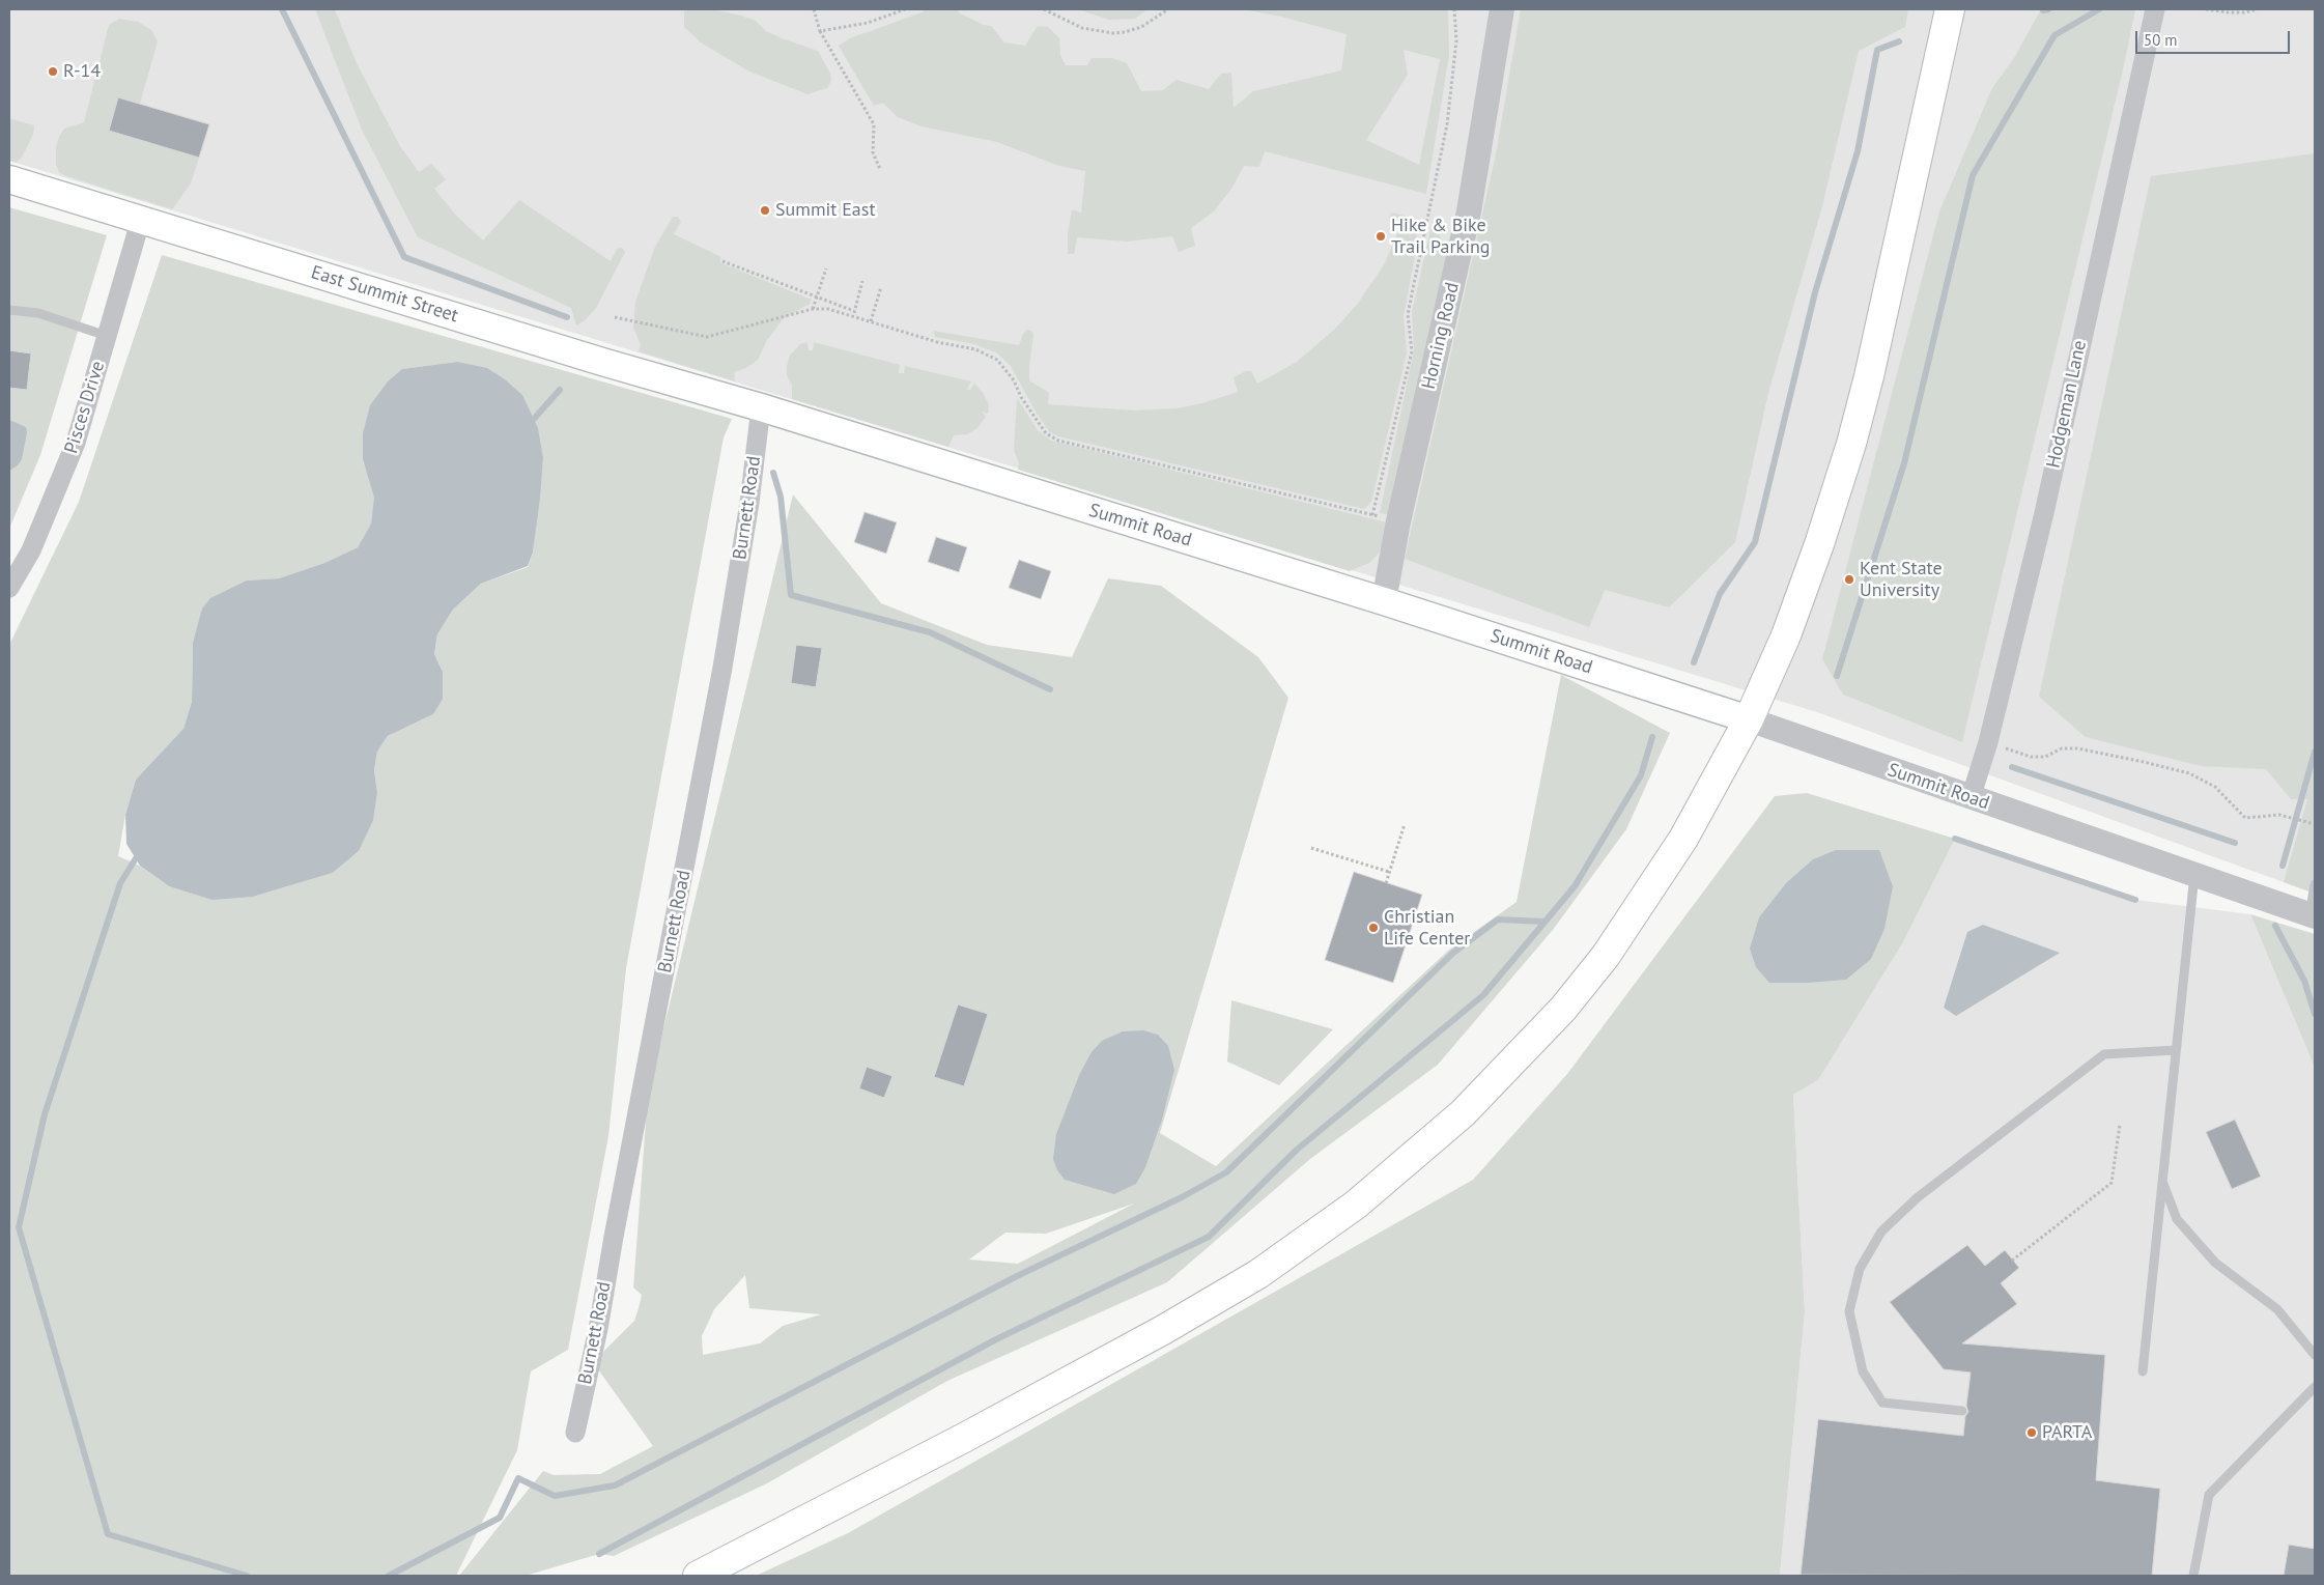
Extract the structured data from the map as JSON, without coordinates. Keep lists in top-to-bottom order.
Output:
{
  "streets": {
    "main road": ["East Summit Street", "Summit Road"],
    "street": [
      "Horning Road",
      "Hodgeman Lane",
      "Pisces Drive",
      "Burnett Road"
    ]
  },
  "crossings": [
    ["East Summit Street", "Pisces Drive"],
    ["East Summit Street", "Burnett Road"],
    ["East Summit Street", "Summit Road"],
    ["Horning Road", "Summit Road"],
    ["Hodgeman Lane", "Summit Road"],
    ["Burnett Road", "Summit Road"]
  ],
  "places": [
    "R-14",
    "Summit East",
    "Hike & Bike Trail Parking",
    "Kent State University",
    "Christian Life Center",
    "PARTA"
  ],
  "scale_bar": "50 m"
}
